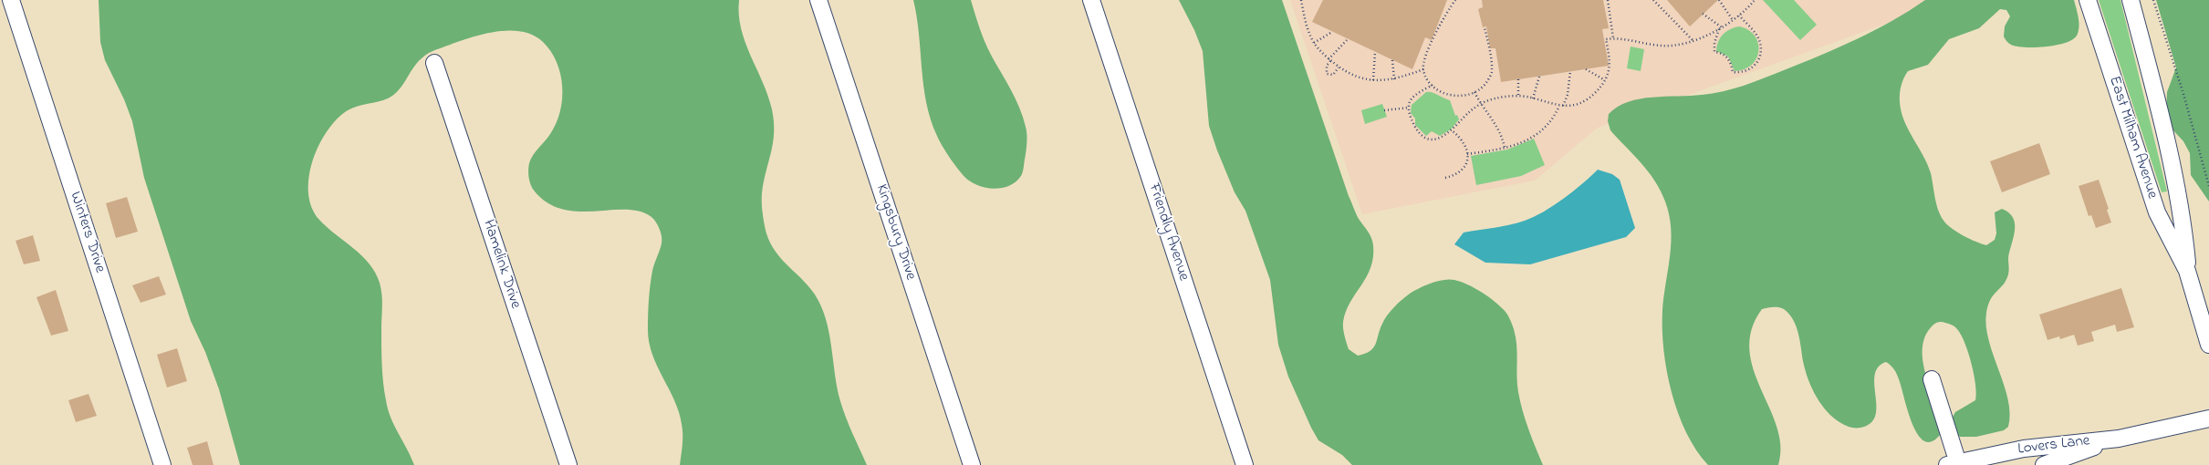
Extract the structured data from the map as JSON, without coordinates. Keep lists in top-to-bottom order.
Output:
{
  "streets": {
    "street": [
      "East Milham Avenue",
      "Winters Drive",
      "Kingsbury Drive",
      "Friendly Avenue",
      "Hamelink Drive",
      "Lovers Lane"
    ]
  }
}
